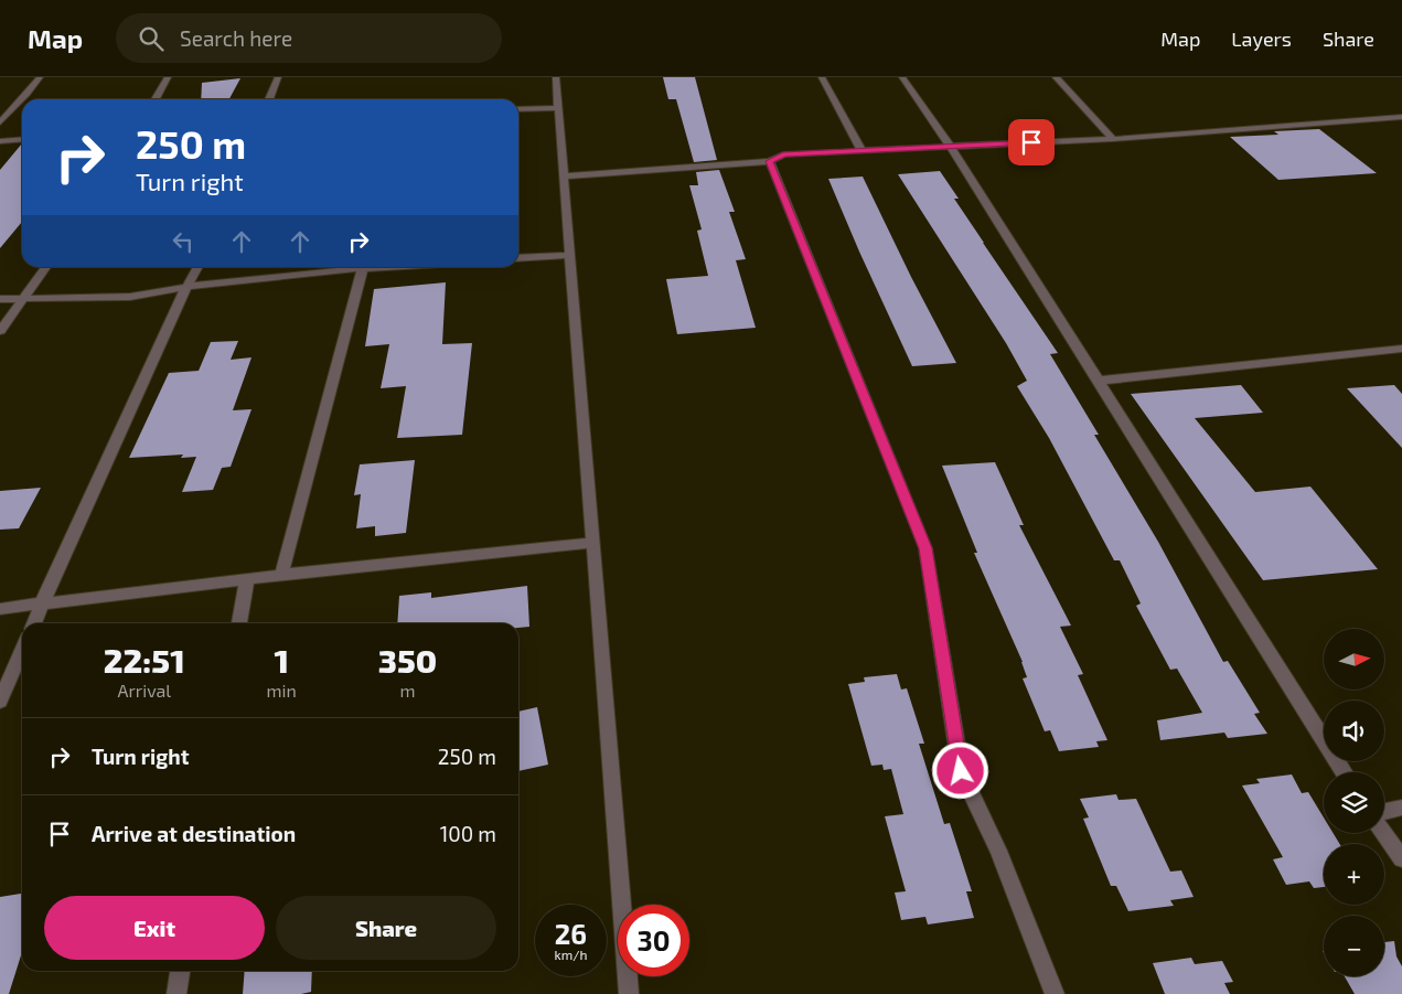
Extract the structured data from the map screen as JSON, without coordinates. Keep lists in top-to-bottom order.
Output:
{
  "north": "right",
  "page": {
    "header": "Map",
    "search": "Search here",
    "nav": ["Map", "Layers", "Share"],
    "turn": ["250 m", "Turn right"],
    "eta": [
      "22:51",
      "Arrival",
      "1",
      "min",
      "350",
      "m"
    ],
    "map_buttons": ["+", "−"],
    "list": [
      {
        "name": "Turn right",
        "value": "250 m"
      },
      {
        "name": "Arrive at destination",
        "value": "100 m"
      }
    ],
    "buttons": ["Exit", "Share"],
    "speed": "26 km/h",
    "limit": "30"
  }
}
